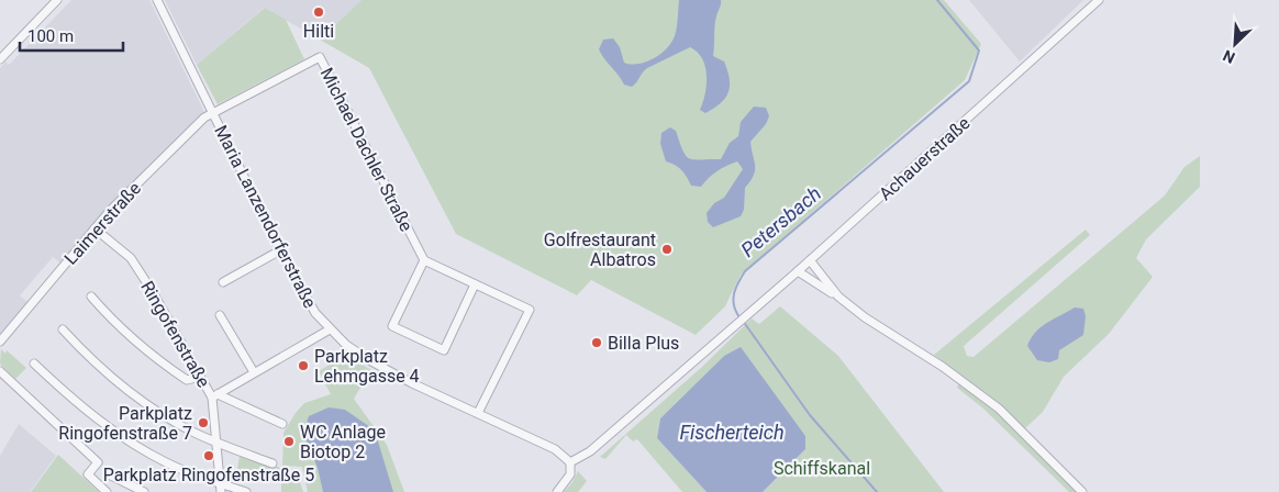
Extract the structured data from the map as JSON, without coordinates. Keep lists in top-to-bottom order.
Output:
{
  "streets": {
    "street": [
      "Michael Dachler Straße",
      "Achauerstraße",
      "Maria Lanzendorferstraße",
      "Laimerstraße",
      "Ringofenstraße"
    ]
  },
  "crossings": [
    ["Michael Dachler Straße", "Maria Lanzendorferstraße"],
    ["Michael Dachler Straße", "Laimerstraße"],
    ["Achauerstraße", "Maria Lanzendorferstraße"],
    ["Maria Lanzendorferstraße", "Laimerstraße"],
    ["Laimerstraße", "Ringofenstraße"]
  ],
  "water": ["Petersbach", "Fischerteich"],
  "parks": ["Schiffskanal"],
  "places": [
    "Hilti",
    "Golfrestaurant Albatros",
    "Billa Plus",
    "Parkplatz Lehmgasse 4",
    "Parkplatz Ringofenstraße 7",
    "WC Anlage Biotop 2",
    "Parkplatz Ringofenstraße 5"
  ],
  "scale_bar": "100 m",
  "north": "bottom left"
}
